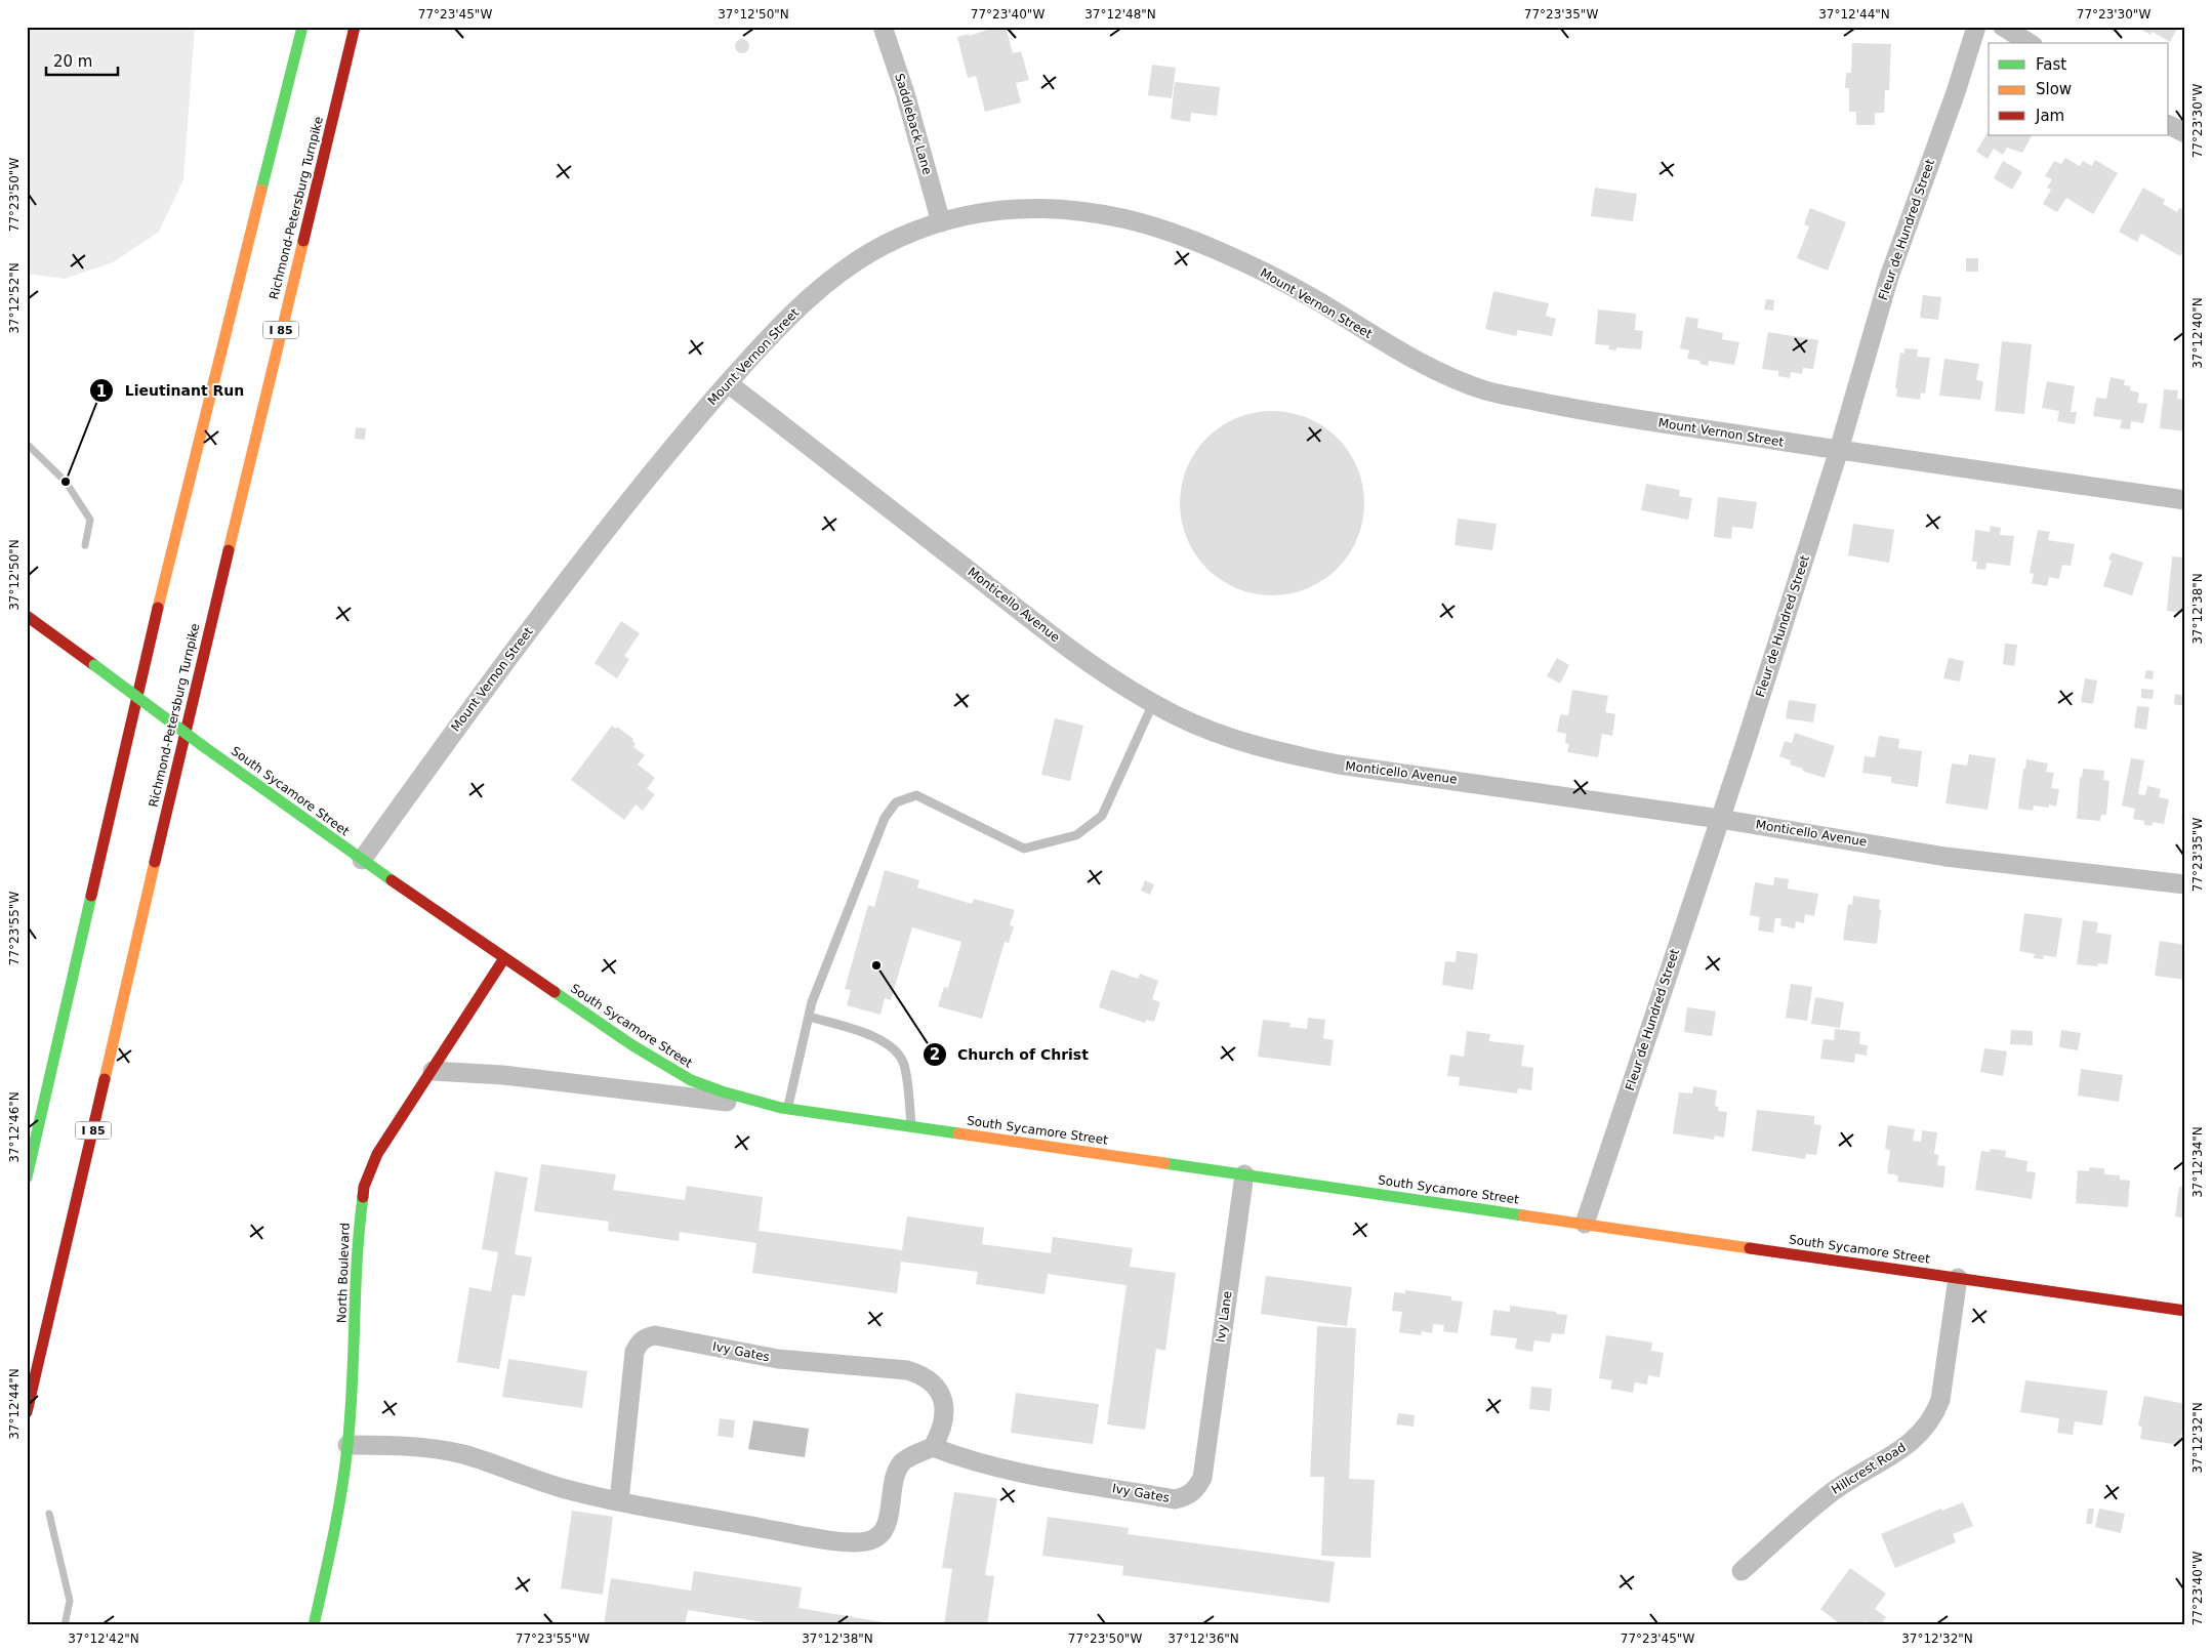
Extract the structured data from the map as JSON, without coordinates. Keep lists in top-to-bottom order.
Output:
{
  "streets": {
    "main road": [
      "Richmond-Petersburg Turnpike",
      "I 85",
      "South Sycamore Street",
      "North Boulevard"
    ],
    "street": [
      "Saddleback Lane",
      "Fleur de Hundred Street",
      "Mount Vernon Street",
      "Monticello Avenue",
      "Ivy Lane",
      "Ivy Gates",
      "Hillcrest Road"
    ]
  },
  "crossings": [
    ["Saddleback Lane", "Mount Vernon Street"],
    ["Fleur de Hundred Street", "Mount Vernon Street"],
    ["Fleur de Hundred Street", "Monticello Avenue"],
    ["Fleur de Hundred Street", "South Sycamore Street"],
    ["Mount Vernon Street", "Monticello Avenue"],
    ["Mount Vernon Street", "South Sycamore Street"],
    ["South Sycamore Street", "North Boulevard"],
    ["South Sycamore Street", "Ivy Lane"],
    ["South Sycamore Street", "Hillcrest Road"],
    ["Ivy Lane", "Ivy Gates"]
  ],
  "places": ["Lieutinant Run", "Church of Christ"],
  "legend": ["Fast", "Slow", "Jam"],
  "scale_bar": "20 m",
  "coordinates": [
    "77°23'45\"W",
    "37°12'50\"N",
    "77°23'40\"W",
    "37°12'48\"N",
    "77°23'35\"W",
    "37°12'44\"N",
    "77°23'30\"W",
    "77°23'50\"W",
    "37°12'52\"N",
    "37°12'40\"N",
    "37°12'38\"N",
    "77°23'55\"W",
    "37°12'46\"N",
    "37°12'34\"N",
    "37°12'32\"N",
    "37°12'42\"N",
    "37°12'36\"N"
  ]
}
